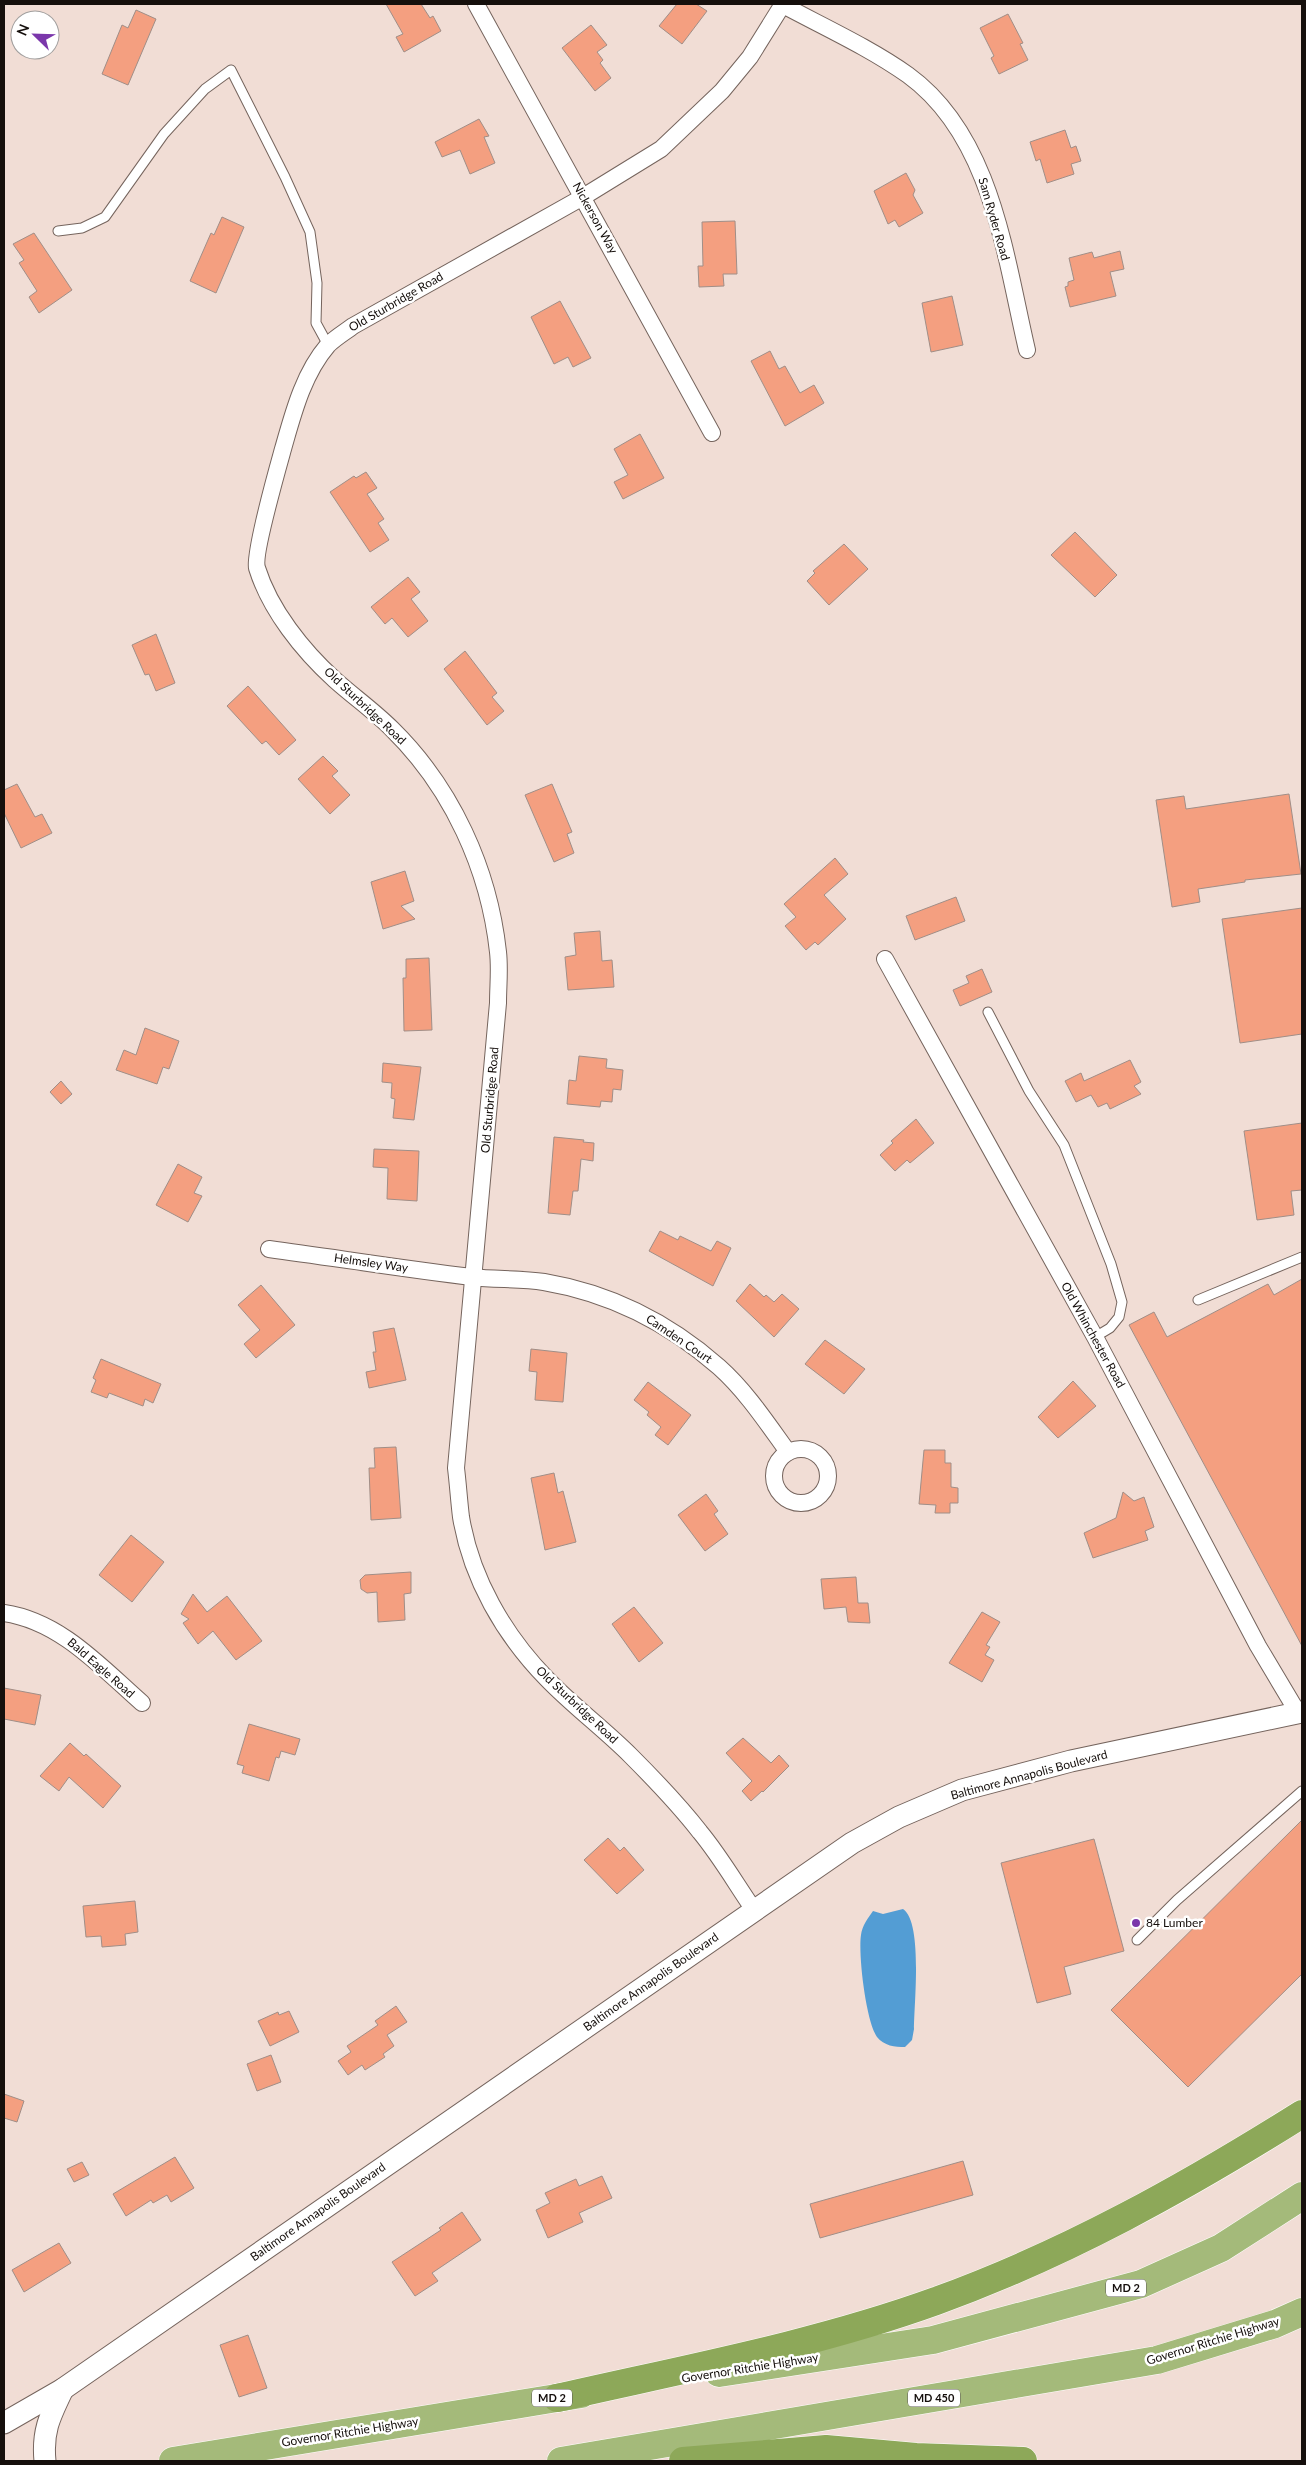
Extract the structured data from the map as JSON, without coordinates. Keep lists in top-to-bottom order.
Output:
{
  "streets": {
    "highway": ["MD 2", "Governor Ritchie Highway", "MD 450"],
    "street": [
      "Nickerson Way",
      "Sam Ryder Road",
      "Old Sturbridge Road",
      "Helmsley Way",
      "Old Whinchester Road",
      "Camden Court",
      "Bald Eagle Road",
      "Baltimore Annapolis Boulevard"
    ]
  },
  "crossings": [
    ["Nickerson Way", "Old Sturbridge Road"],
    ["Sam Ryder Road", "Old Sturbridge Road"],
    ["Old Sturbridge Road", "Helmsley Way"],
    ["Old Sturbridge Road", "Camden Court"],
    ["Old Sturbridge Road", "Baltimore Annapolis Boulevard"],
    ["Helmsley Way", "Camden Court"],
    ["Old Whinchester Road", "Baltimore Annapolis Boulevard"]
  ],
  "places": ["84 Lumber"],
  "north": "top left"
}
